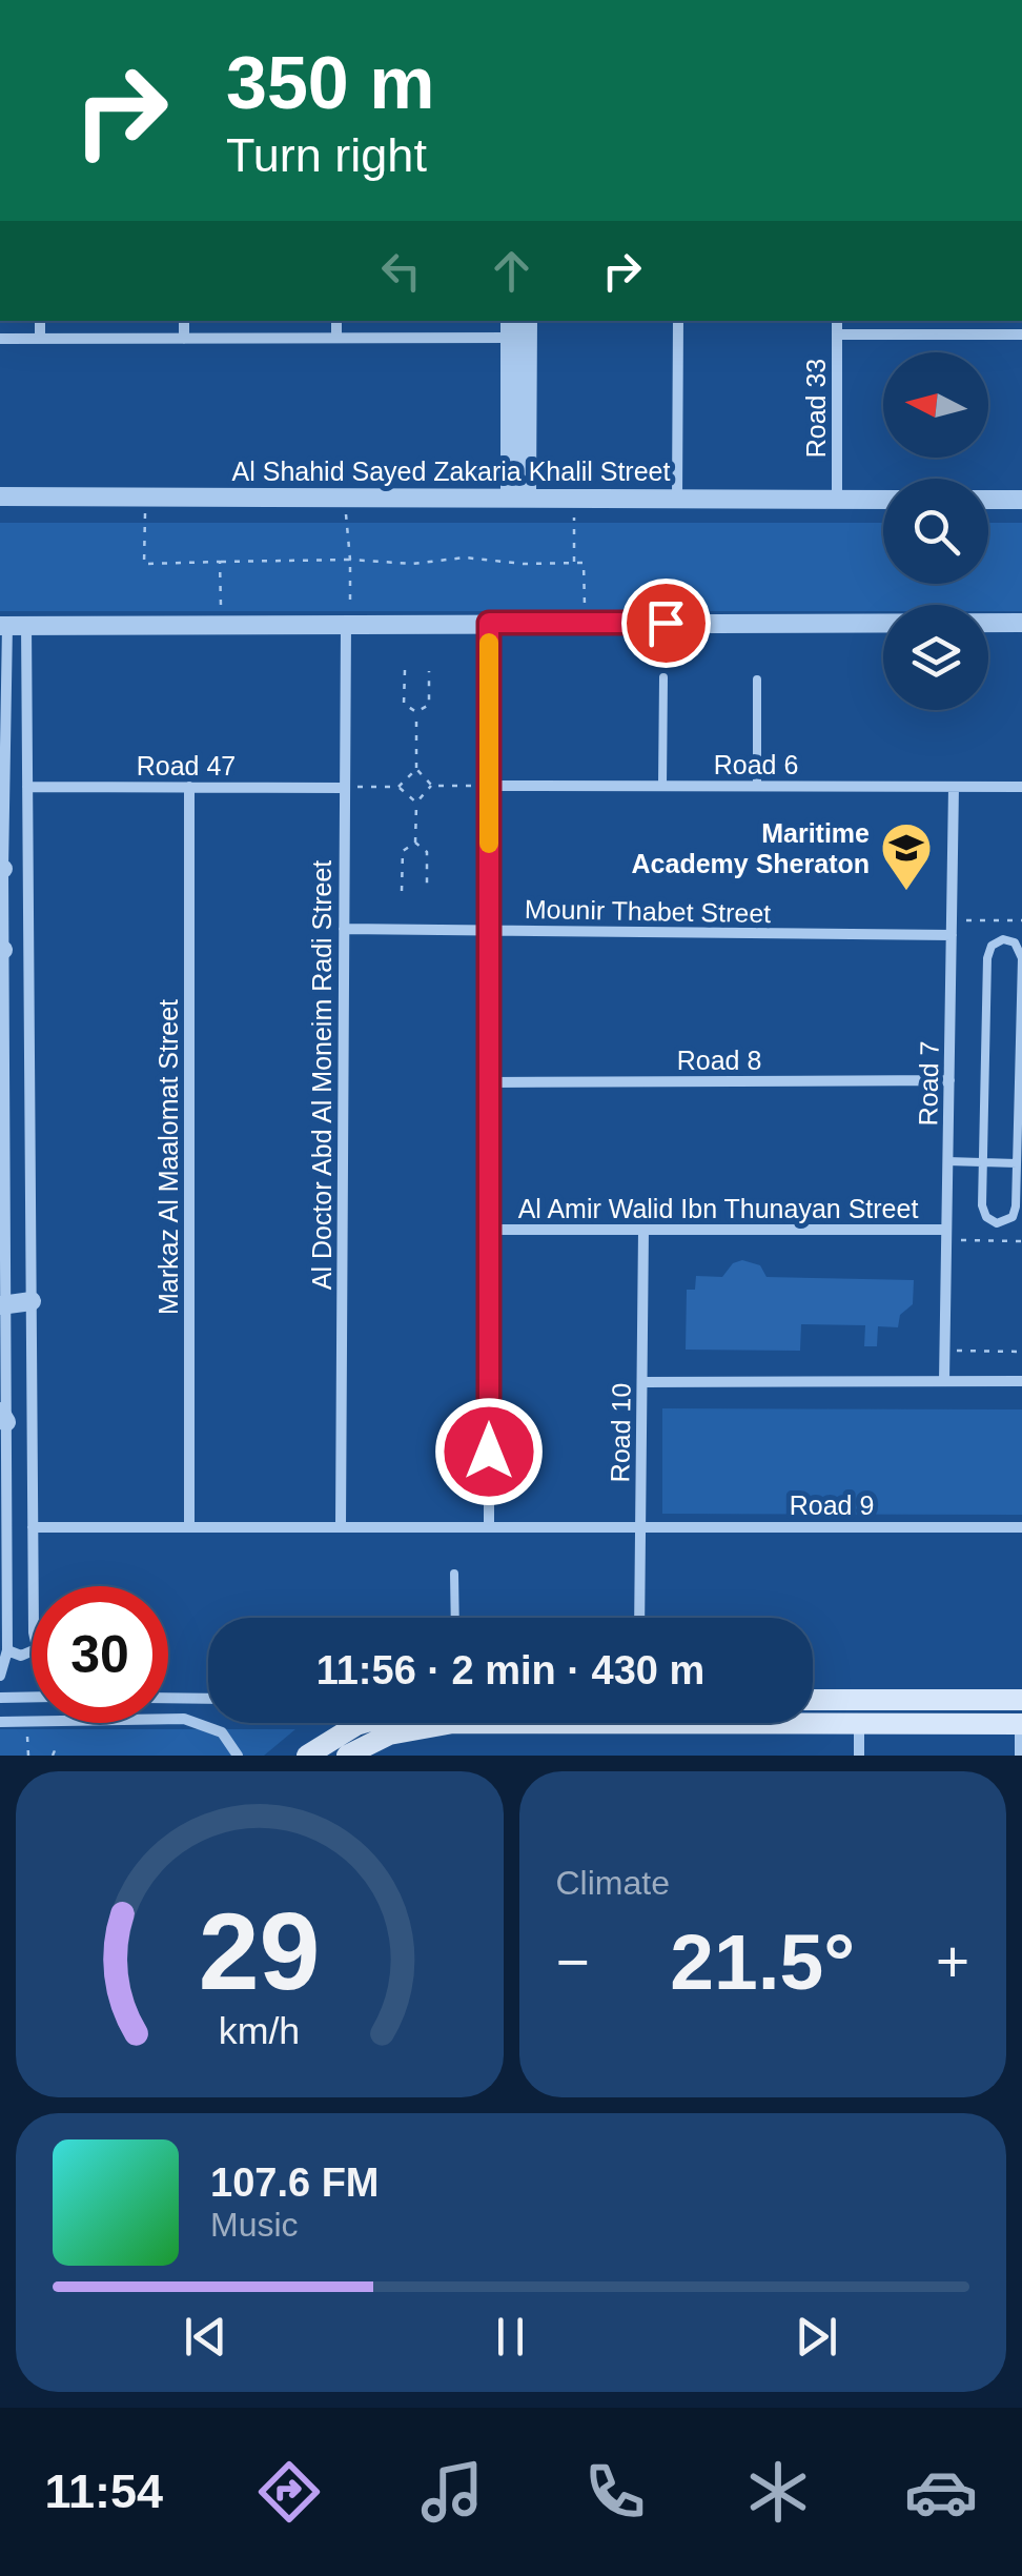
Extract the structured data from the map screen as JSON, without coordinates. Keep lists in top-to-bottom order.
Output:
{
  "streets": {
    "street": [
      "Road 33",
      "Al Shahid Sayed Zakaria Khalil Street",
      "Road 6",
      "Road 47",
      "Mounir Thabet Street",
      "Road 8",
      "Al Doctor Abd Al Moneim Radi Street",
      "Road 7",
      "Markaz Al Maalomat Street",
      "Al Amir Walid Ibn Thunayan Street",
      "Road 10",
      "Road 9"
    ]
  },
  "crossings": [
    ["Road 33", "Al Shahid Sayed Zakaria Khalil Street"],
    ["Road 6", "Road 7"],
    ["Road 47", "Al Doctor Abd Al Moneim Radi Street"],
    ["Road 47", "Markaz Al Maalomat Street"],
    ["Mounir Thabet Street", "Al Doctor Abd Al Moneim Radi Street"],
    ["Mounir Thabet Street", "Road 7"],
    ["Road 8", "Road 7"],
    ["Al Doctor Abd Al Moneim Radi Street", "Road 9"],
    ["Road 7", "Al Amir Walid Ibn Thunayan Street"],
    ["Markaz Al Maalomat Street", "Road 9"],
    ["Al Amir Walid Ibn Thunayan Street", "Road 10"],
    ["Road 10", "Road 9"]
  ],
  "places": {
    "school or university": ["Maritime Academy Sheraton"]
  },
  "north": "left",
  "page": {
    "turn": ["350 m", "Turn right"],
    "limit": "30",
    "trip": "11:56 · 2 min · 430 m",
    "tile": "Climate",
    "heat": ["−", "21.5°", "+"],
    "song": ["107.6 FM", "Music"],
    "tabs": "11:54",
    "gauge": ["29", "km/h"]
  }
}
